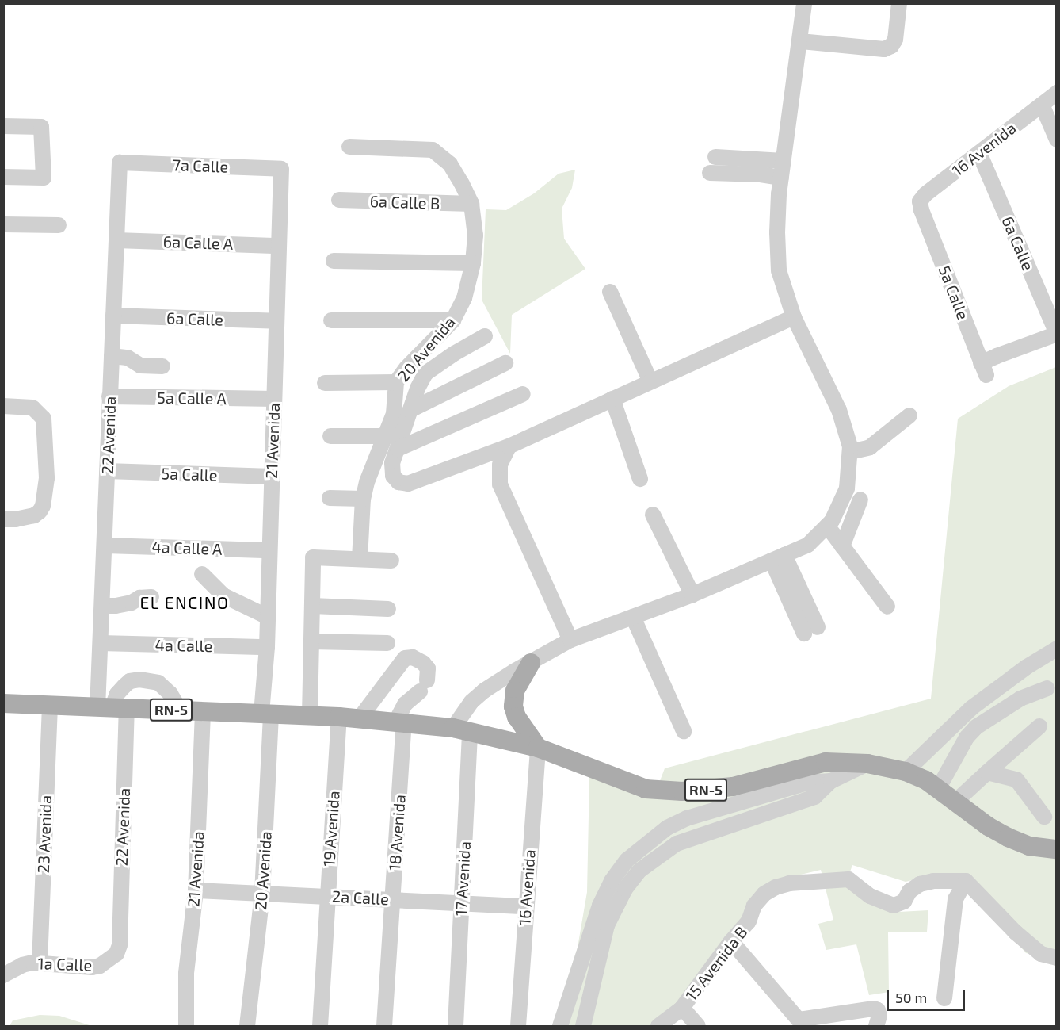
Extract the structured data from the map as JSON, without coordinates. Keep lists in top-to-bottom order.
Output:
{
  "streets": {
    "main road": ["RN-5"],
    "street": [
      "16 Avenida",
      "7a Calle",
      "6a Calle B",
      "6a Calle A",
      "6a Calle",
      "5a Calle",
      "20 Avenida",
      "5a Calle A",
      "22 Avenida",
      "21 Avenida",
      "4a Calle A",
      "4a Calle",
      "19 Avenida",
      "18 Avenida",
      "23 Avenida",
      "17 Avenida",
      "2a Calle",
      "15 Avenida B",
      "1a Calle"
    ]
  },
  "crossings": [
    ["16 Avenida", "6a Calle"],
    ["16 Avenida", "5a Calle"],
    ["16 Avenida", "RN-5"],
    ["16 Avenida", "2a Calle"],
    ["7a Calle", "22 Avenida"],
    ["7a Calle", "21 Avenida"],
    ["6a Calle B", "20 Avenida"],
    ["6a Calle A", "22 Avenida"],
    ["6a Calle A", "21 Avenida"],
    ["6a Calle", "5a Calle"],
    ["6a Calle", "22 Avenida"],
    ["6a Calle", "21 Avenida"],
    ["5a Calle", "22 Avenida"],
    ["5a Calle", "21 Avenida"],
    ["20 Avenida", "21 Avenida"],
    ["20 Avenida", "RN-5"],
    ["20 Avenida", "2a Calle"],
    ["5a Calle A", "22 Avenida"],
    ["5a Calle A", "21 Avenida"],
    ["22 Avenida", "4a Calle A"],
    ["22 Avenida", "4a Calle"],
    ["22 Avenida", "RN-5"],
    ["22 Avenida", "1a Calle"],
    ["21 Avenida", "4a Calle A"],
    ["21 Avenida", "4a Calle"],
    ["21 Avenida", "RN-5"],
    ["21 Avenida", "2a Calle"],
    ["RN-5", "19 Avenida"],
    ["RN-5", "18 Avenida"],
    ["RN-5", "23 Avenida"],
    ["RN-5", "17 Avenida"],
    ["19 Avenida", "2a Calle"],
    ["18 Avenida", "2a Calle"],
    ["23 Avenida", "1a Calle"],
    ["17 Avenida", "2a Calle"]
  ],
  "districts": ["EL ENCINO"],
  "scale_bar": "50 m"
}
